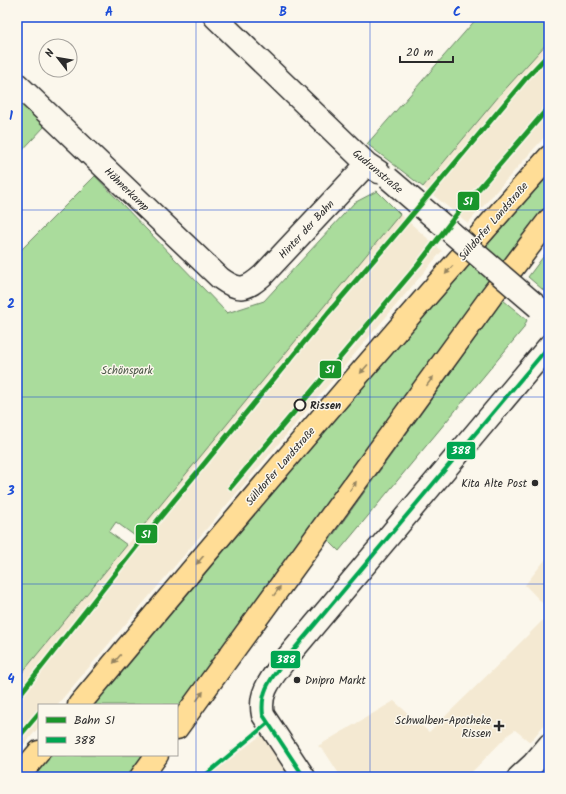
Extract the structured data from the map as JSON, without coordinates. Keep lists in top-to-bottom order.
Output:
{
  "streets": {
    "highway": ["Sülldorfer Landstraße"],
    "street": ["Gudrunstraße", "Höhnerkamp", "Hinter der Bahn"]
  },
  "crossings": [
    ["Gudrunstraße", "Hinter der Bahn"],
    ["Höhnerkamp", "Hinter der Bahn"]
  ],
  "parks": ["Schönspark"],
  "places": {
    "other": ["Rissen", "Kita Alte Post", "Dnipro Markt"],
    "health": ["Schwalben-Apotheke Rissen"]
  },
  "lines": ["rail line S1", "transit line 388"],
  "legend": ["Bahn S1", "388"],
  "scale_bar": "20 m",
  "north": "top left",
  "grid": {
    "columns": ["A", "B", "C"],
    "rows": [
      "1",
      "2",
      "3",
      "4"
    ]
  }
}
